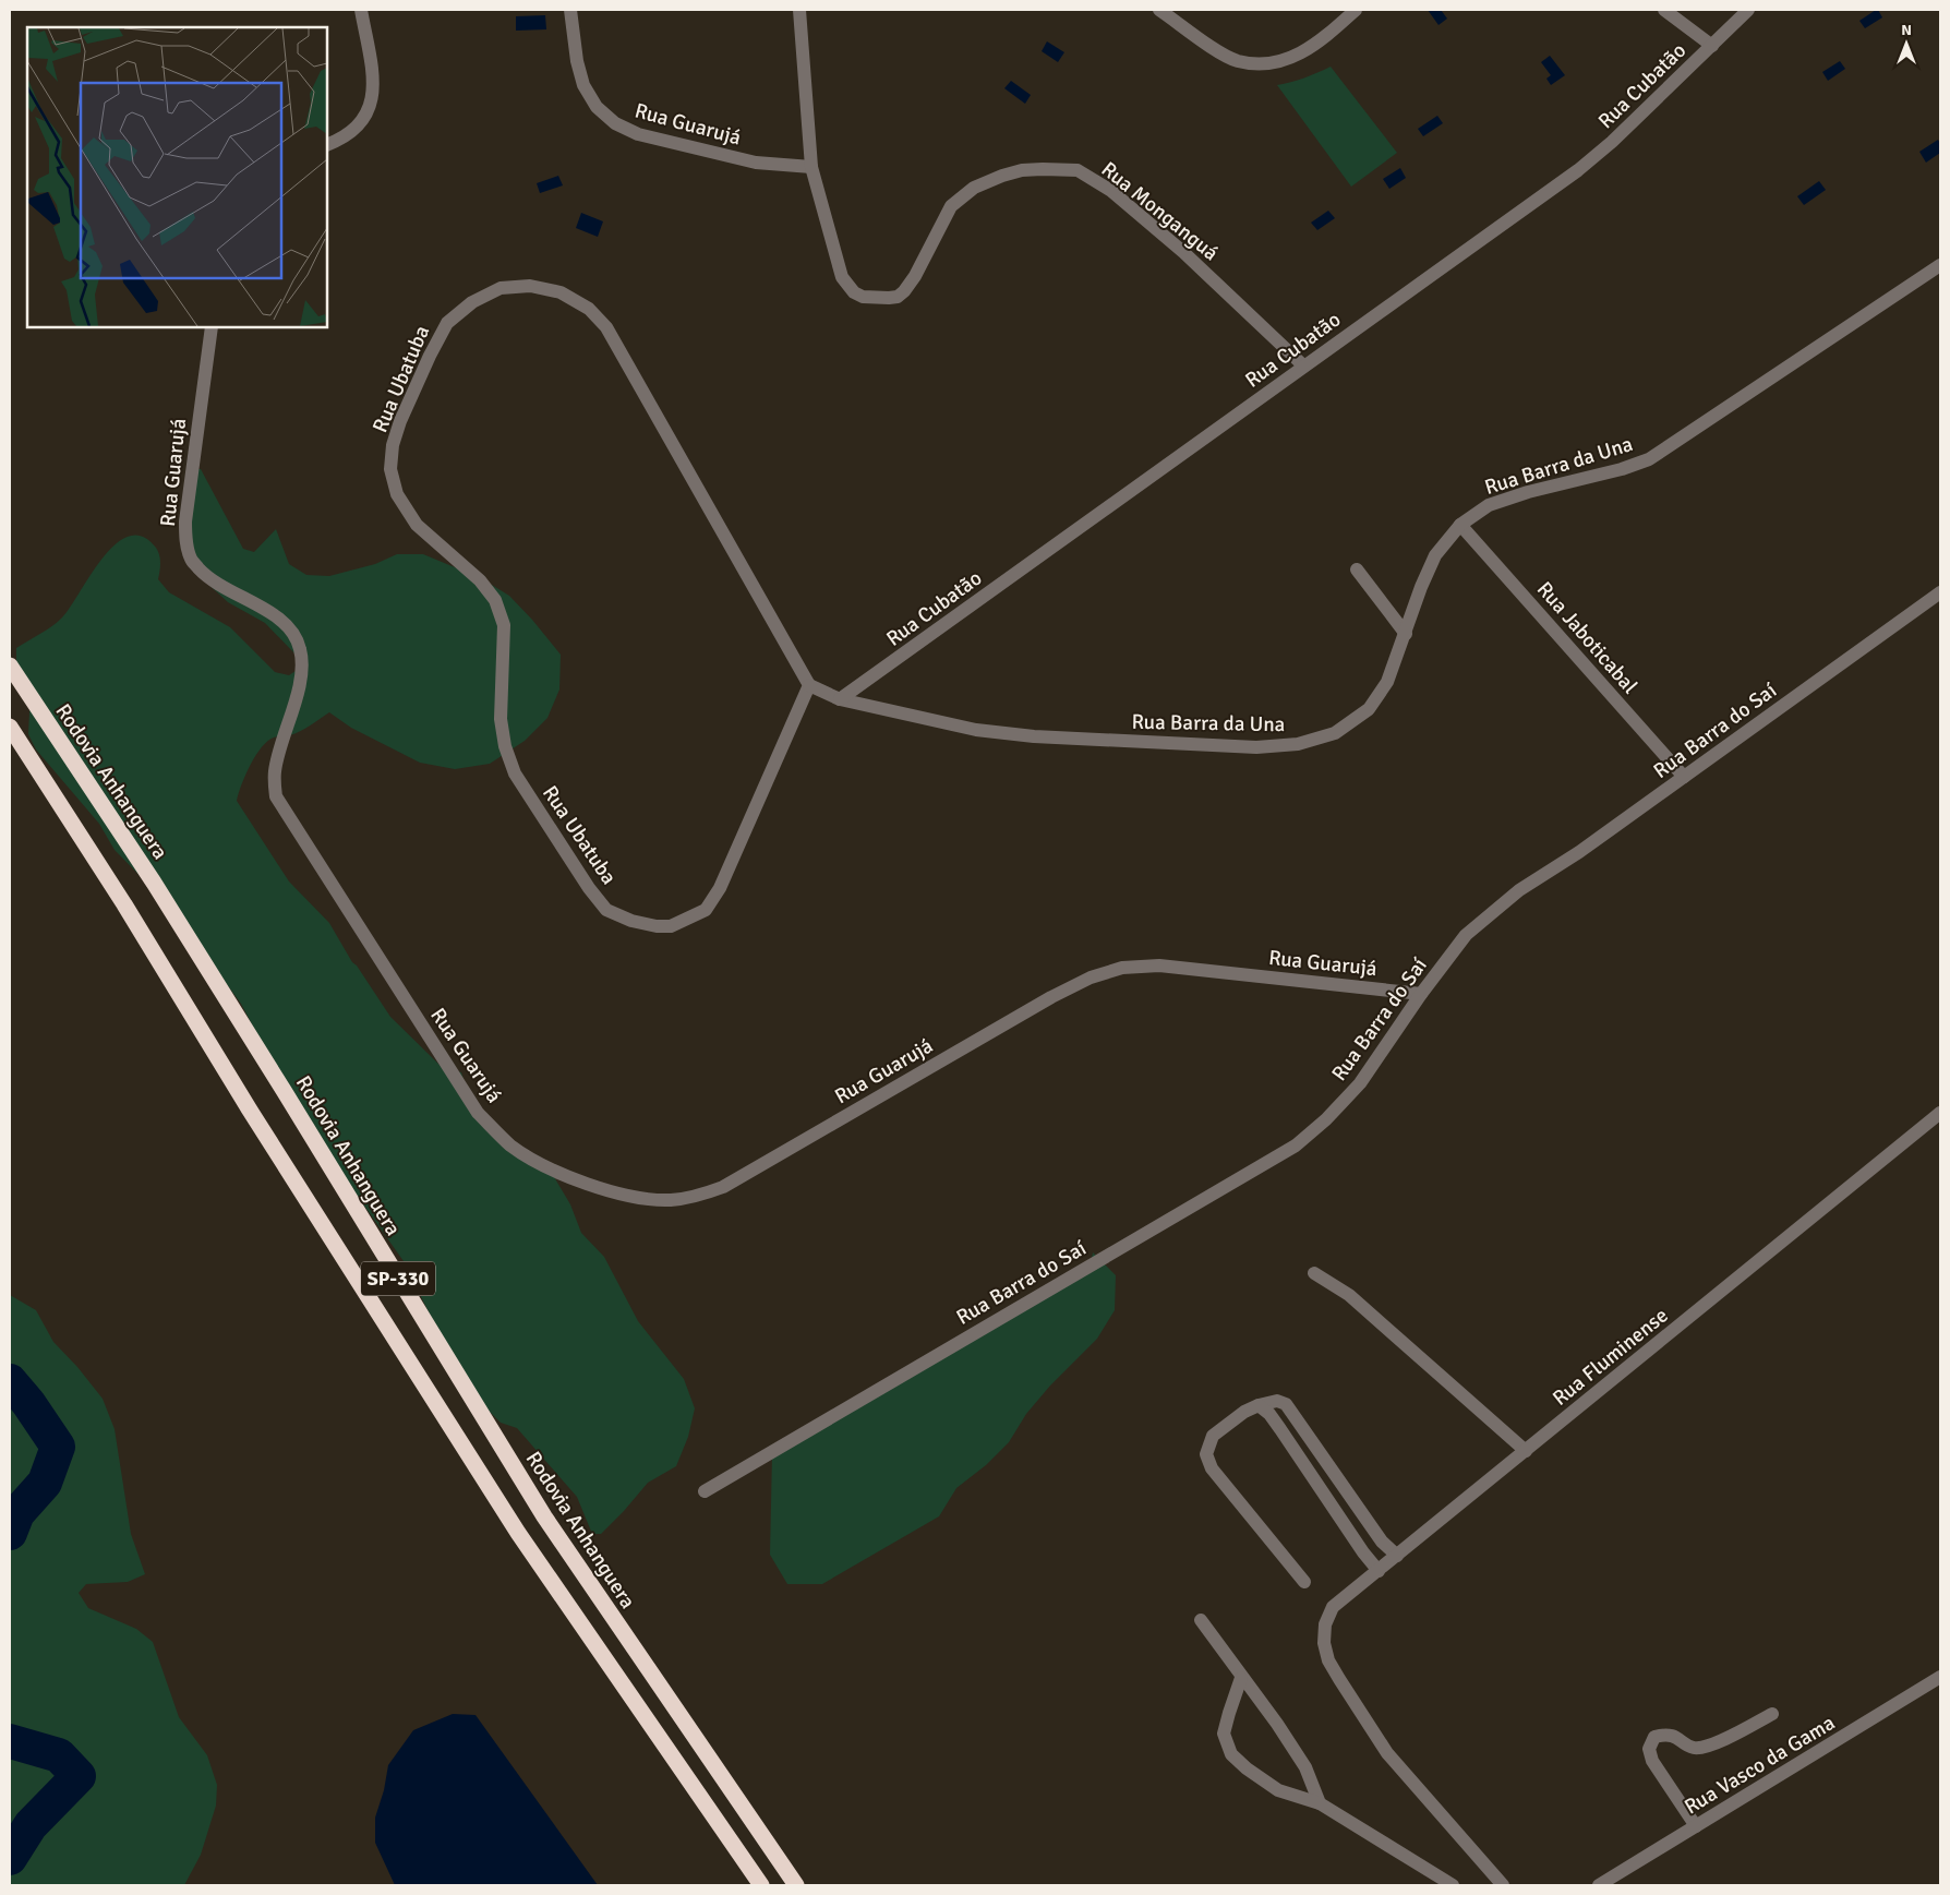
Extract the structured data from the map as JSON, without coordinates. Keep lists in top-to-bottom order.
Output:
{
  "streets": {
    "highway": ["Rodovia Anhanguera", "SP-330"],
    "street": [
      "Rua Cubatão",
      "Rua Guarujá",
      "Rua Monganguá",
      "Rua Ubatuba",
      "Rua Barra da Una",
      "Rua Jaboticabal",
      "Rua Barra do Saí",
      "Rua Fluminense",
      "Rua Vasco da Gama"
    ]
  },
  "crossings": [
    ["Rua Cubatão", "Rua Monganguá"],
    ["Rua Cubatão", "Rua Barra da Una"],
    ["Rua Guarujá", "Rua Monganguá"],
    ["Rua Guarujá", "Rua Barra do Saí"],
    ["Rua Ubatuba", "Rua Barra da Una"],
    ["Rua Barra da Una", "Rua Jaboticabal"],
    ["Rua Jaboticabal", "Rua Barra do Saí"]
  ],
  "north": "top"
}
